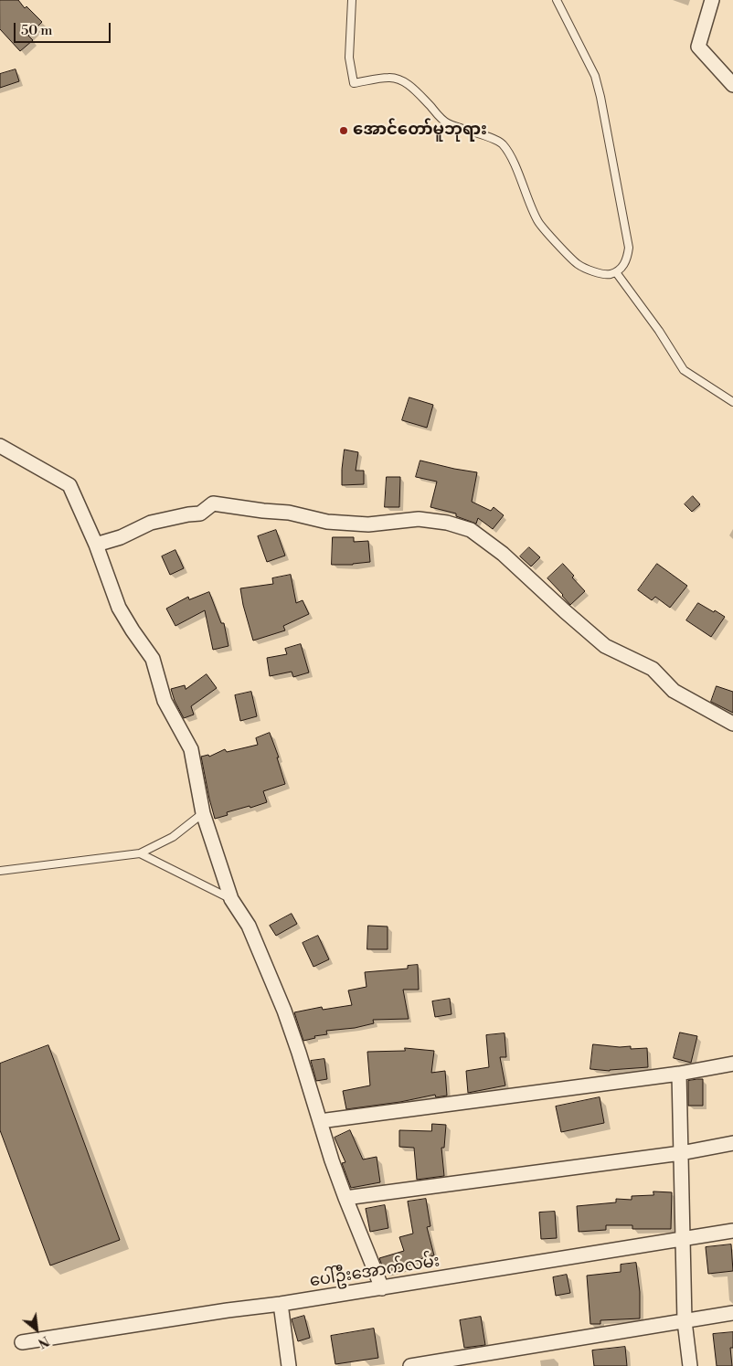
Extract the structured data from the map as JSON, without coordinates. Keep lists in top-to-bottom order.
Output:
{
  "streets": {
    "street": ["ပေါ်ဦးအောက်လမ်း"]
  },
  "places": ["အောင်တော်မူဘုရား"],
  "scale_bar": "50 m",
  "north": "bottom right"
}
